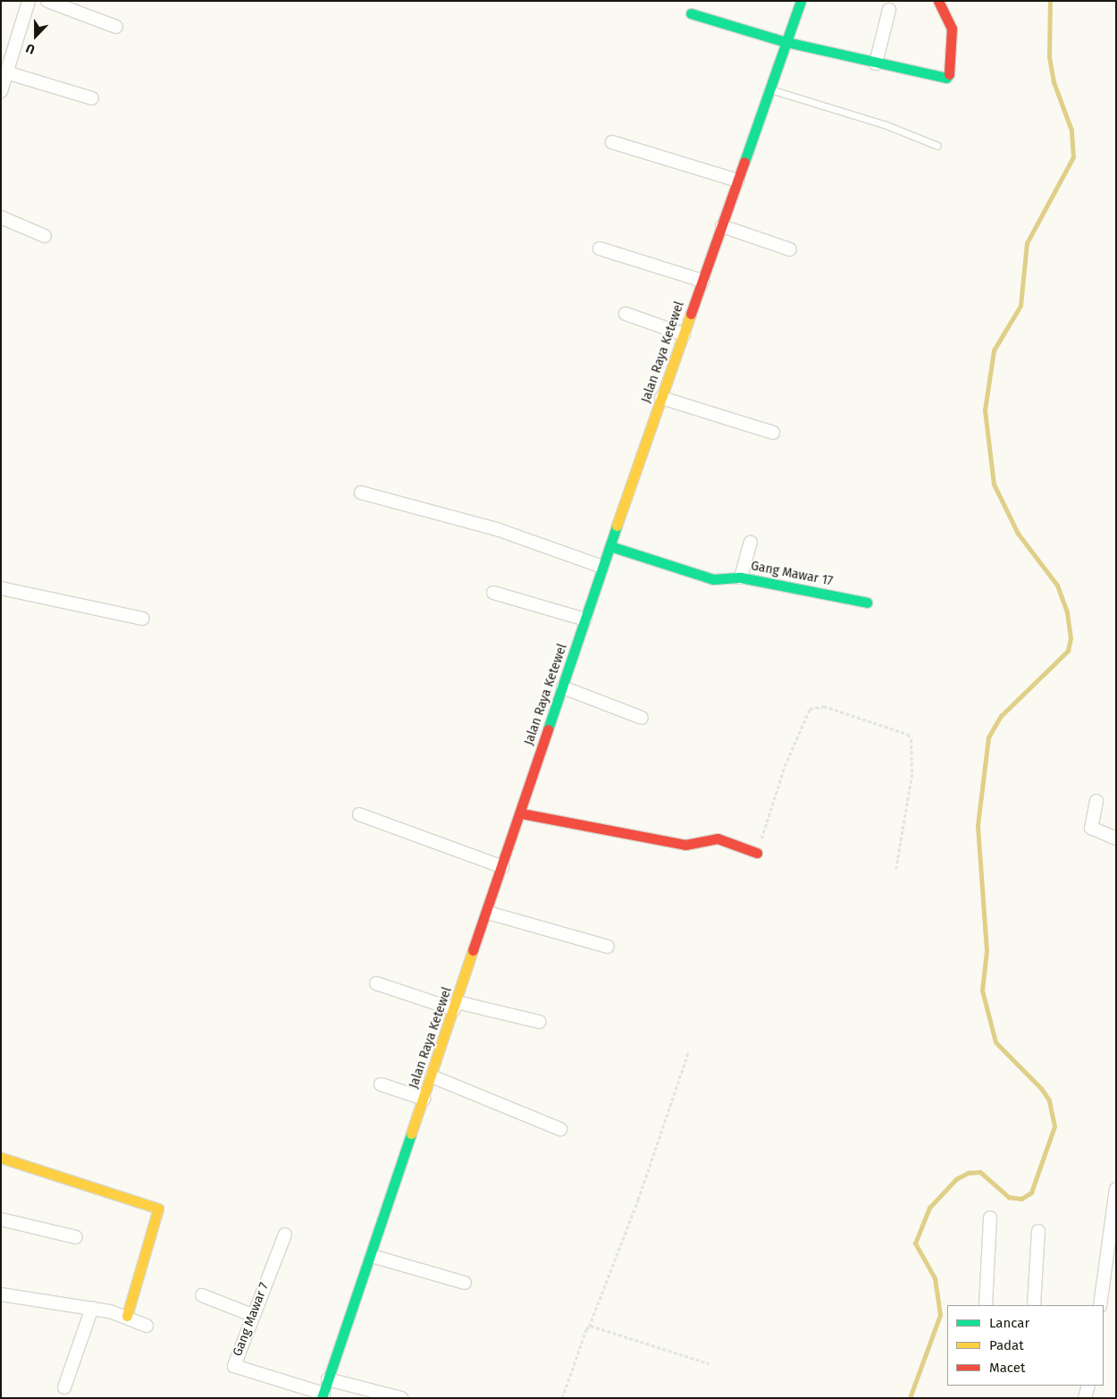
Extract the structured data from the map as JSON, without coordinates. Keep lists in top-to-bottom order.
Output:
{
  "streets": {
    "main road": ["Jalan Raya Ketewel", "Gang Mawar 17"],
    "street": ["Gang Mawar 7"]
  },
  "crossings": [
    ["Jalan Raya Ketewel", "Gang Mawar 17"],
    ["Jalan Raya Ketewel", "Gang Mawar 7"]
  ],
  "legend": ["Lancar", "Padat", "Macet"],
  "north": "bottom"
}
